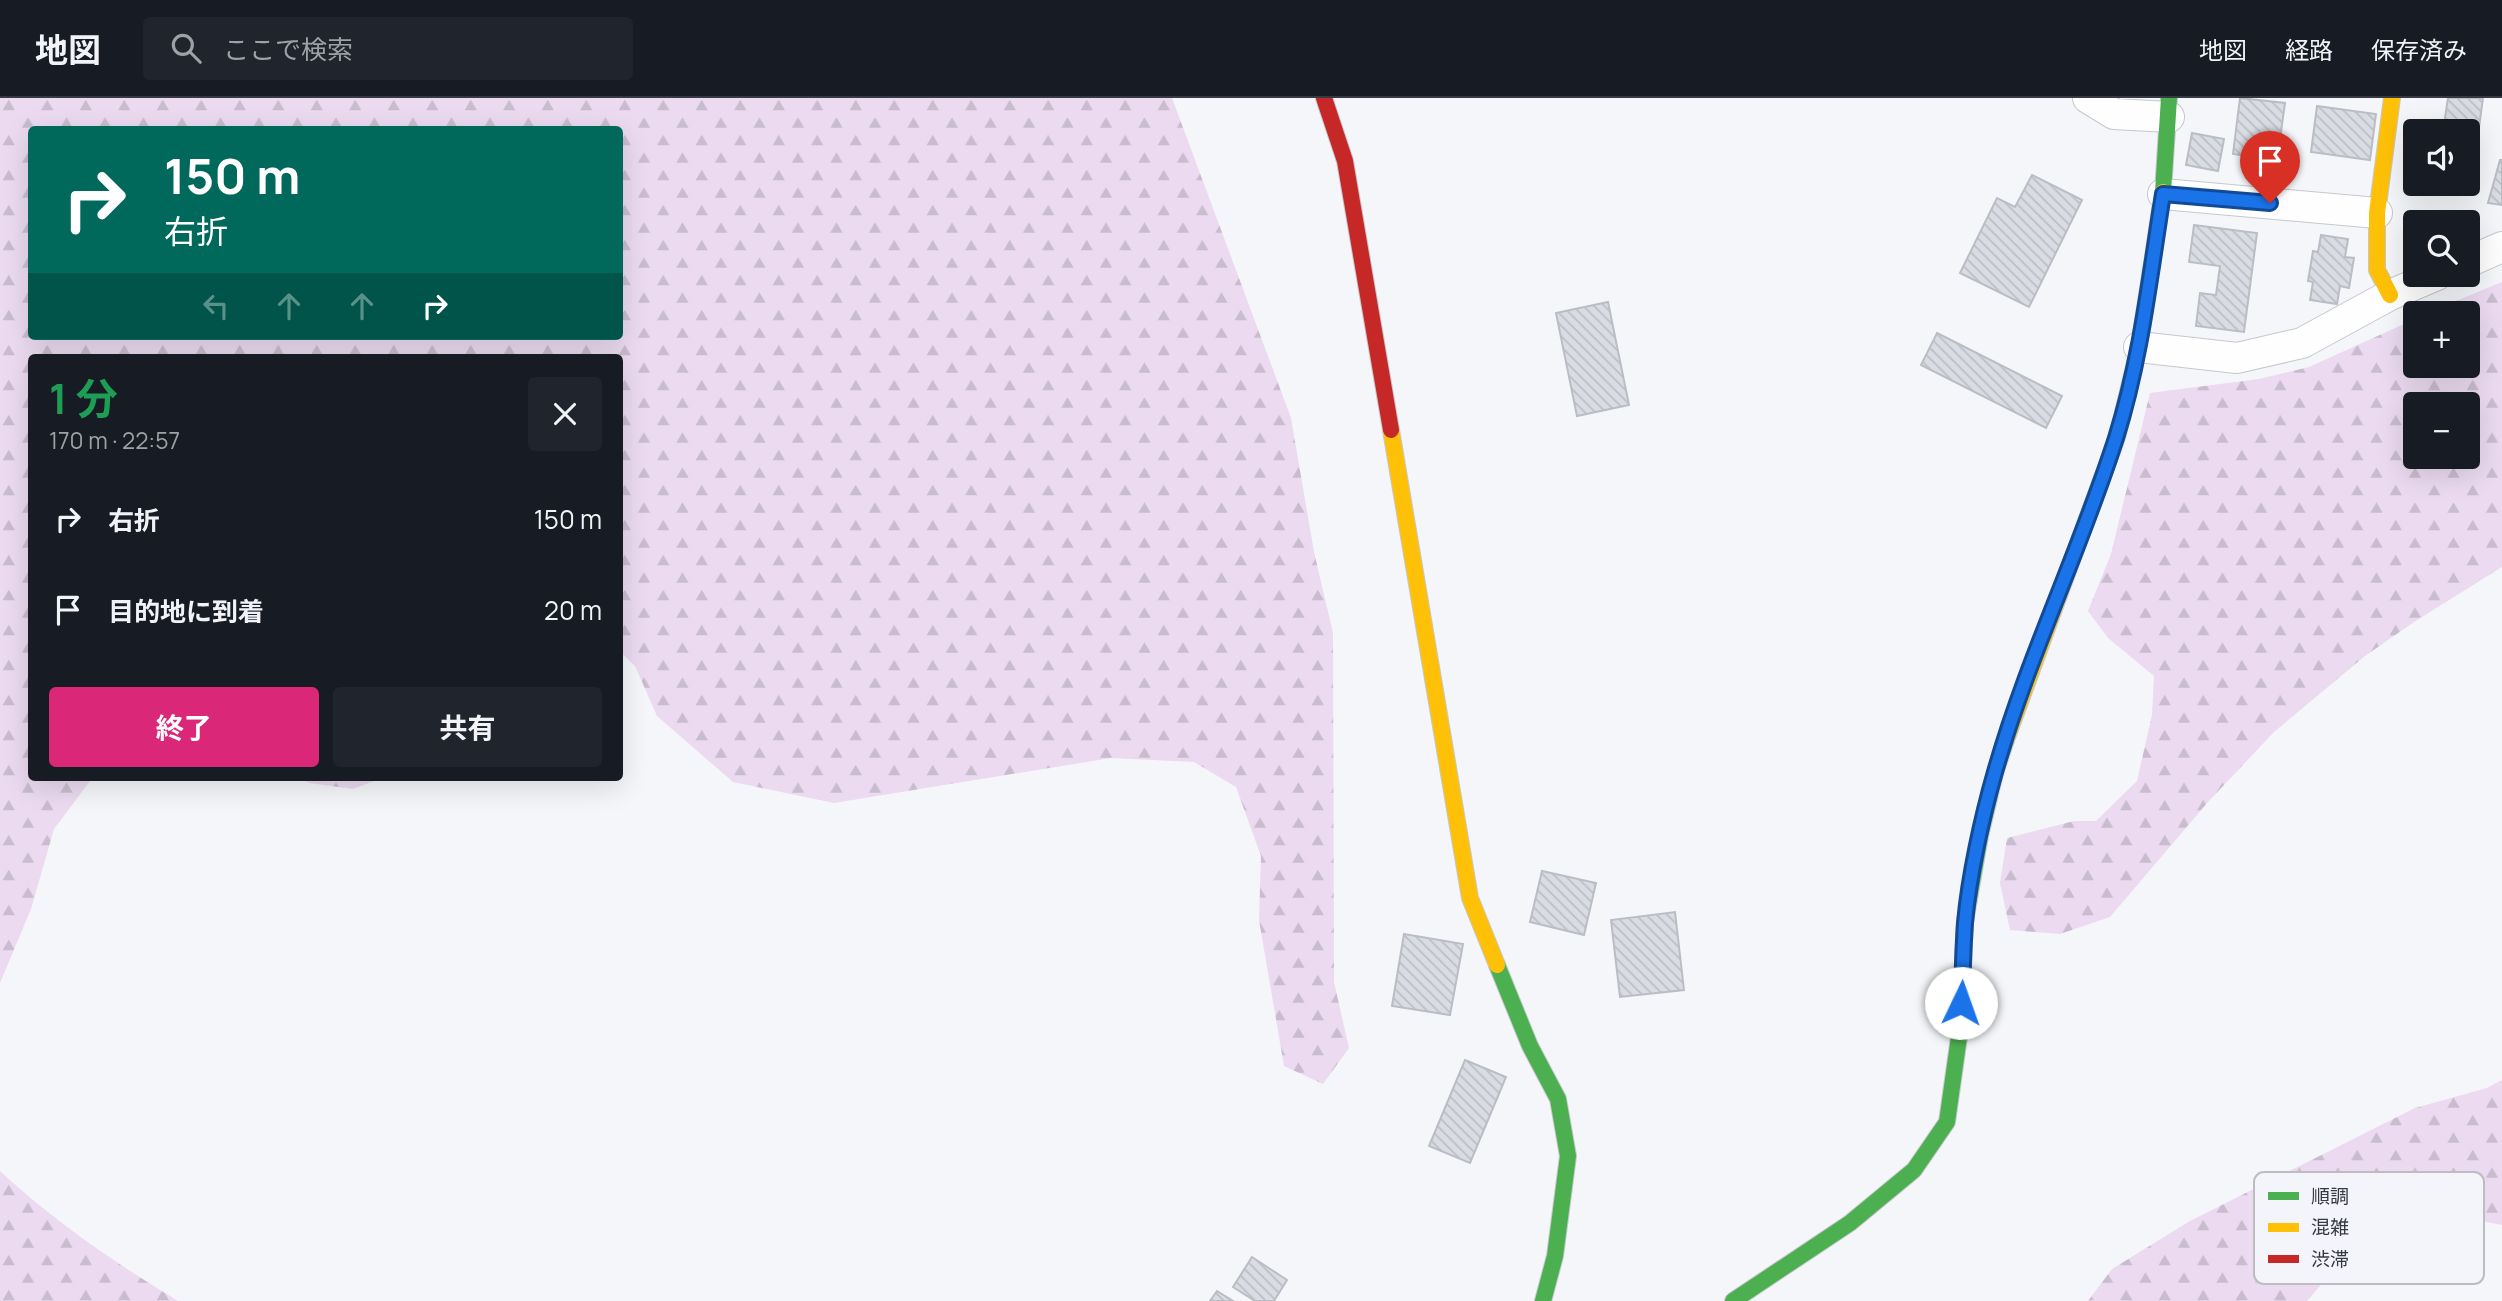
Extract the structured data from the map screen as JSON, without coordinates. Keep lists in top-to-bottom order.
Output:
{
  "legend": ["順調", "混雑", "渋滞"],
  "page": {
    "header": "地図",
    "search": "ここで検索",
    "nav": ["地図", "経路", "保存済み"],
    "map_buttons": ["+", "−"],
    "turn": ["150 m", "右折"],
    "heading": ["1 分", "170 m · 22:57"],
    "list": [
      {
        "name": "右折",
        "value": "150 m"
      },
      {
        "name": "目的地に到着",
        "value": "20 m"
      }
    ],
    "buttons": ["終了", "共有"]
  }
}
